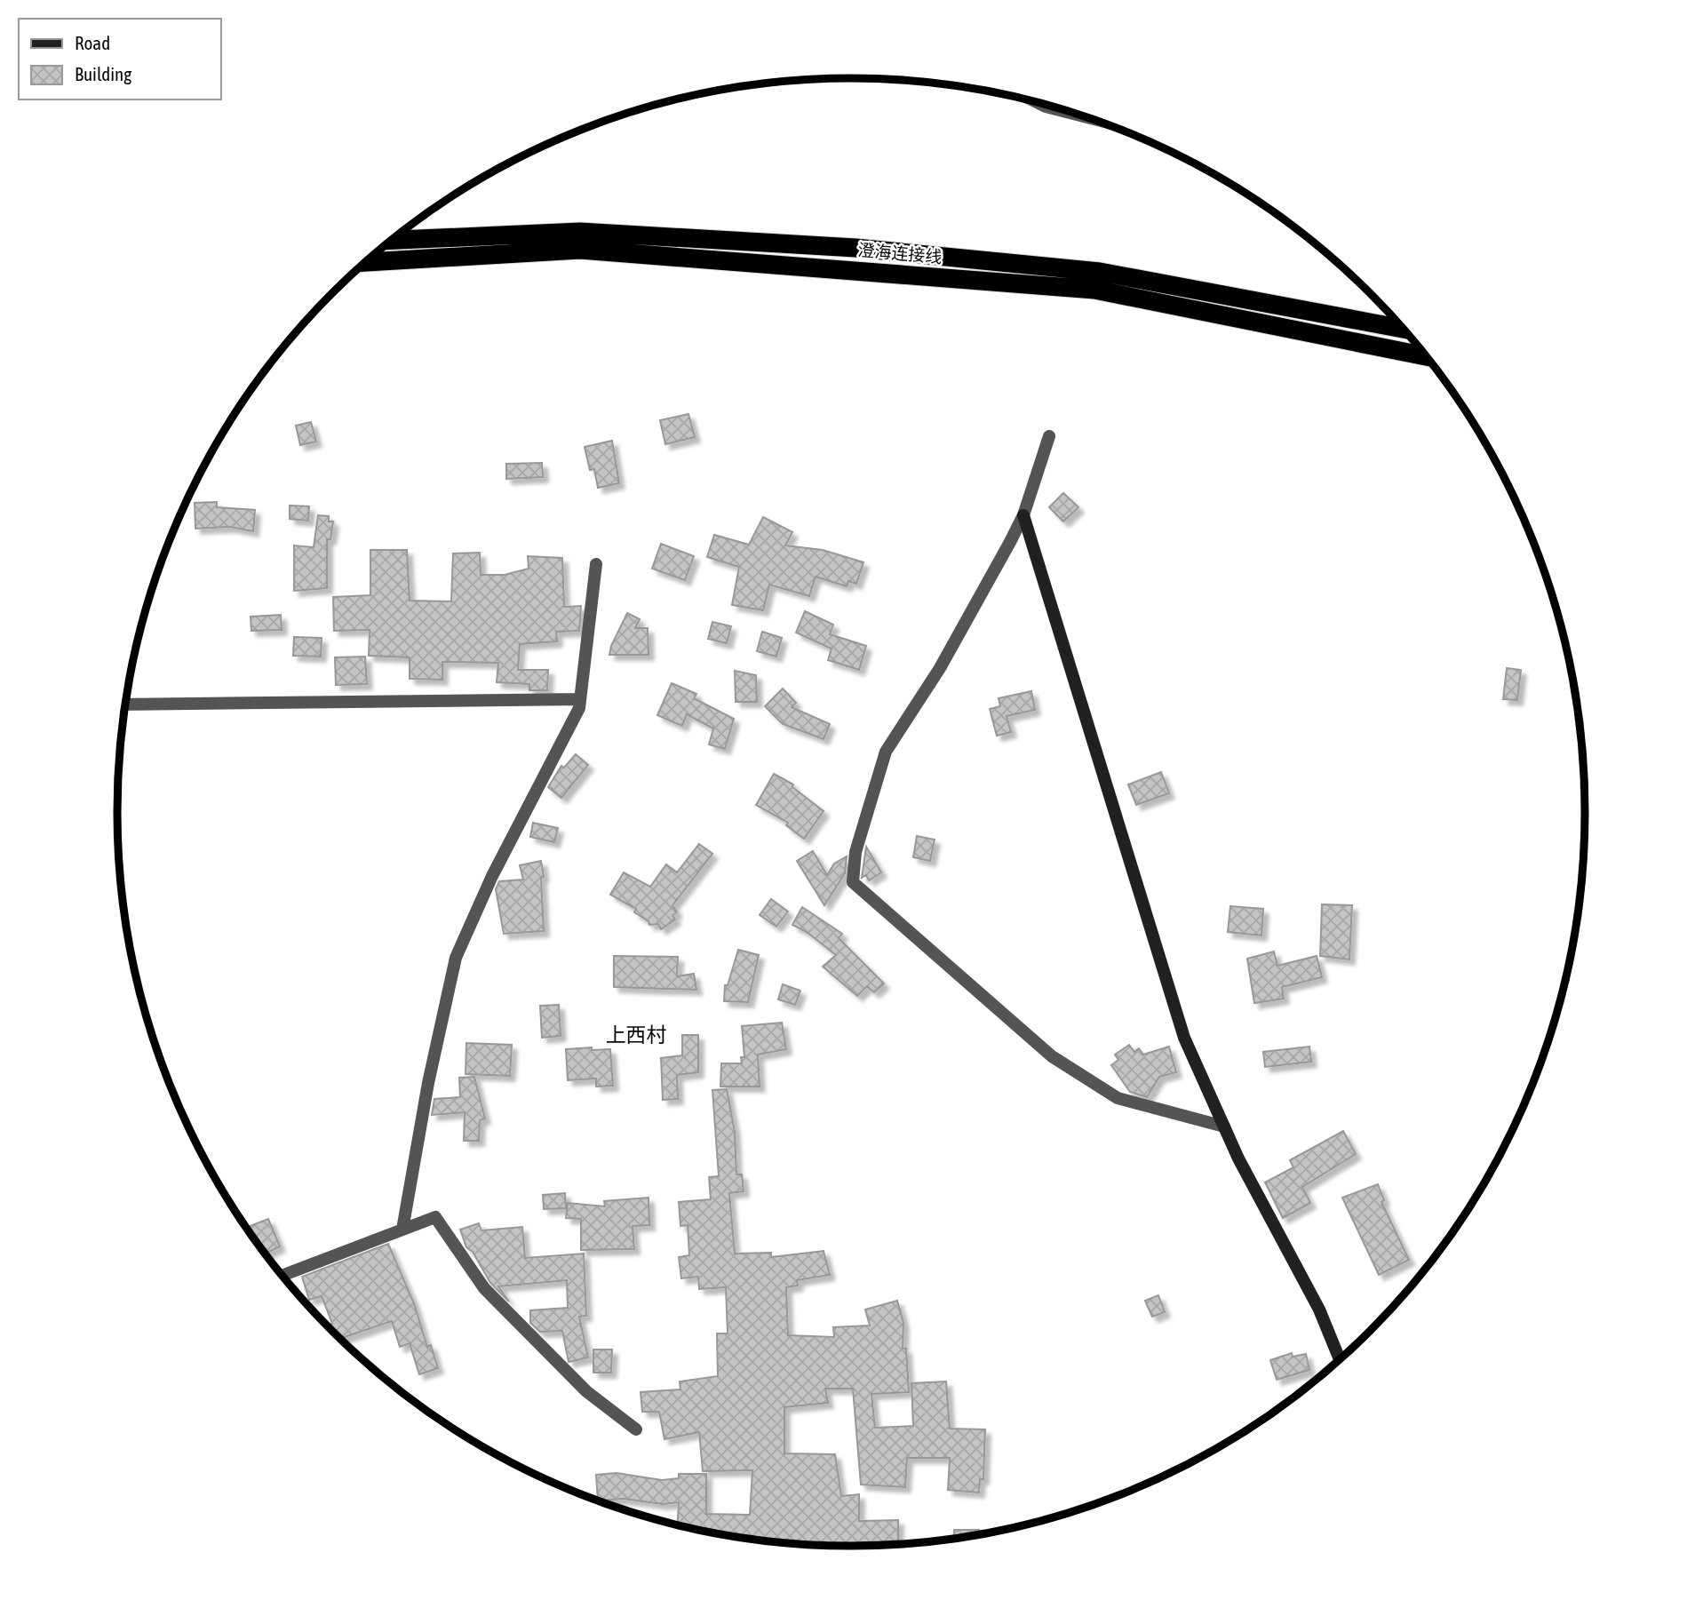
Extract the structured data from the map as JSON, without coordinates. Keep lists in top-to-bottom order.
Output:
{
  "streets": {
    "highway": ["澄海连接线"]
  },
  "districts": ["上西村"],
  "legend": ["Road", "Building"]
}
